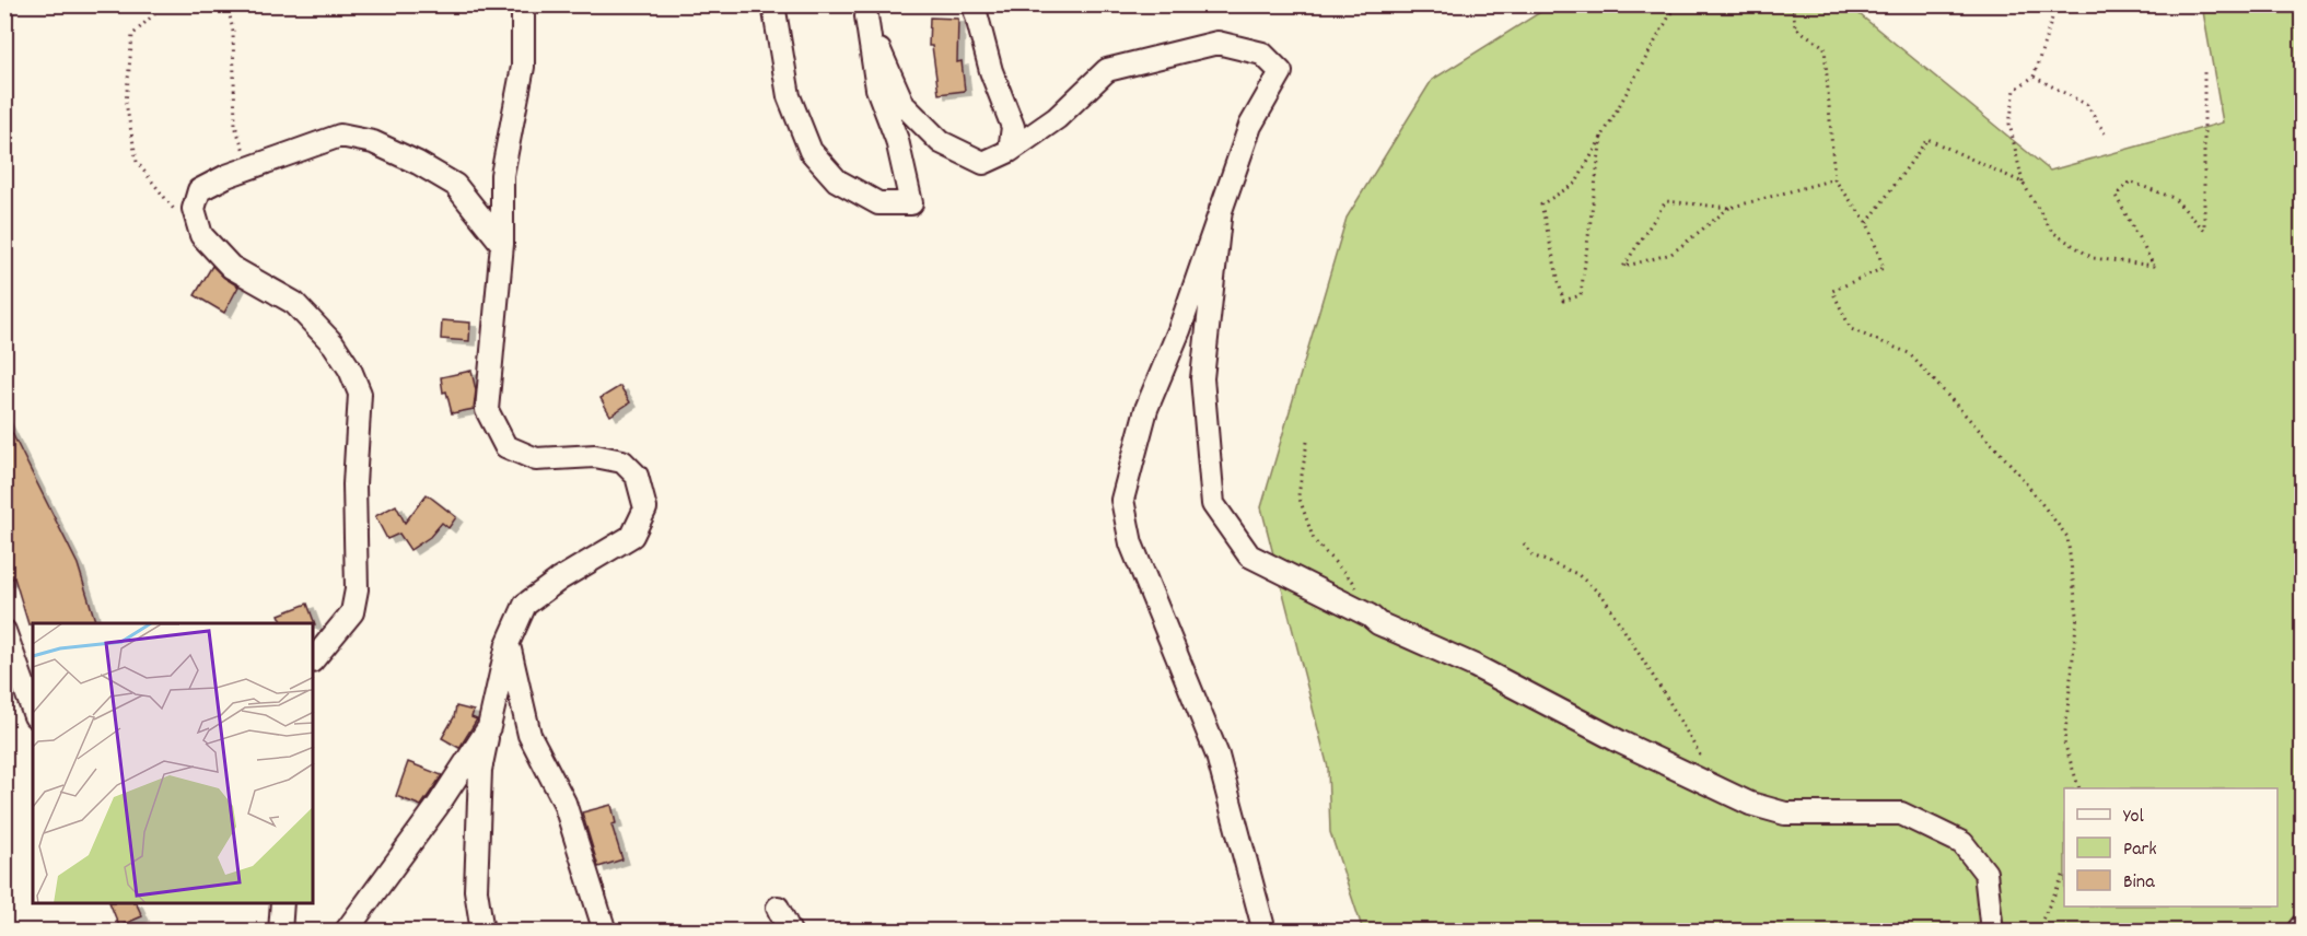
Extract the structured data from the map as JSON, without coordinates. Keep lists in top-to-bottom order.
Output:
{
  "legend": ["Yol", "Park", "Bina"]
}
